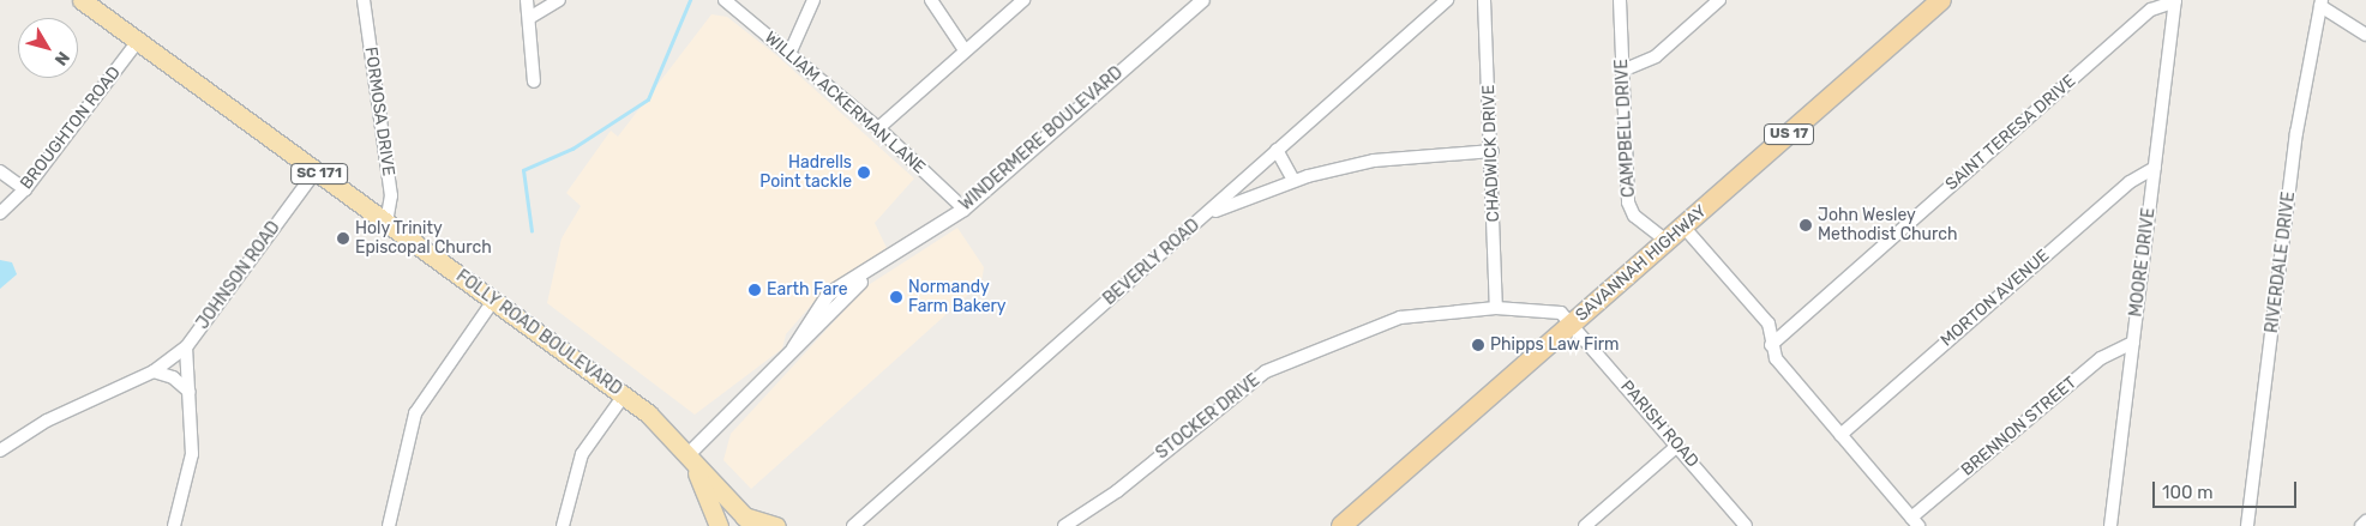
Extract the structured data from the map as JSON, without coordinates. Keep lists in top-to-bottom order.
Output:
{
  "streets": {
    "highway": ["US 17", "SAVANNAH HIGHWAY"],
    "main road": ["SC 171", "FOLLY ROAD BOULEVARD"],
    "street": [
      "WILLIAM ACKERMAN LANE",
      "FORMOSA DRIVE",
      "BROUGHTON ROAD",
      "CAMPBELL DRIVE",
      "SAINT TERESA DRIVE",
      "WINDERMERE BOULEVARD",
      "CHADWICK DRIVE",
      "BEVERLY ROAD",
      "MOORE DRIVE",
      "RIVERDALE DRIVE",
      "JOHNSON ROAD",
      "MORTON AVENUE",
      "STOCKER DRIVE",
      "PARISH ROAD",
      "BRENNON STREET"
    ]
  },
  "crossings": [
    ["WILLIAM ACKERMAN LANE", "WINDERMERE BOULEVARD"],
    ["FORMOSA DRIVE", "FOLLY ROAD BOULEVARD"],
    ["BROUGHTON ROAD", "FOLLY ROAD BOULEVARD"],
    ["CAMPBELL DRIVE", "SAVANNAH HIGHWAY"],
    ["SAINT TERESA DRIVE", "MOORE DRIVE"],
    ["WINDERMERE BOULEVARD", "FOLLY ROAD BOULEVARD"],
    ["CHADWICK DRIVE", "STOCKER DRIVE"],
    ["MOORE DRIVE", "MORTON AVENUE"],
    ["MOORE DRIVE", "BRENNON STREET"],
    ["SAVANNAH HIGHWAY", "STOCKER DRIVE"],
    ["SAVANNAH HIGHWAY", "PARISH ROAD"],
    ["JOHNSON ROAD", "FOLLY ROAD BOULEVARD"],
    ["STOCKER DRIVE", "PARISH ROAD"]
  ],
  "places": [
    "Hadrells Point tackle",
    "John Wesley Methodist Church",
    "Holy Trinity Episcopal Church",
    "Earth Fare",
    "Normandy Farm Bakery",
    "Phipps Law Firm"
  ],
  "scale_bar": "100 m",
  "north": "bottom right"
}
